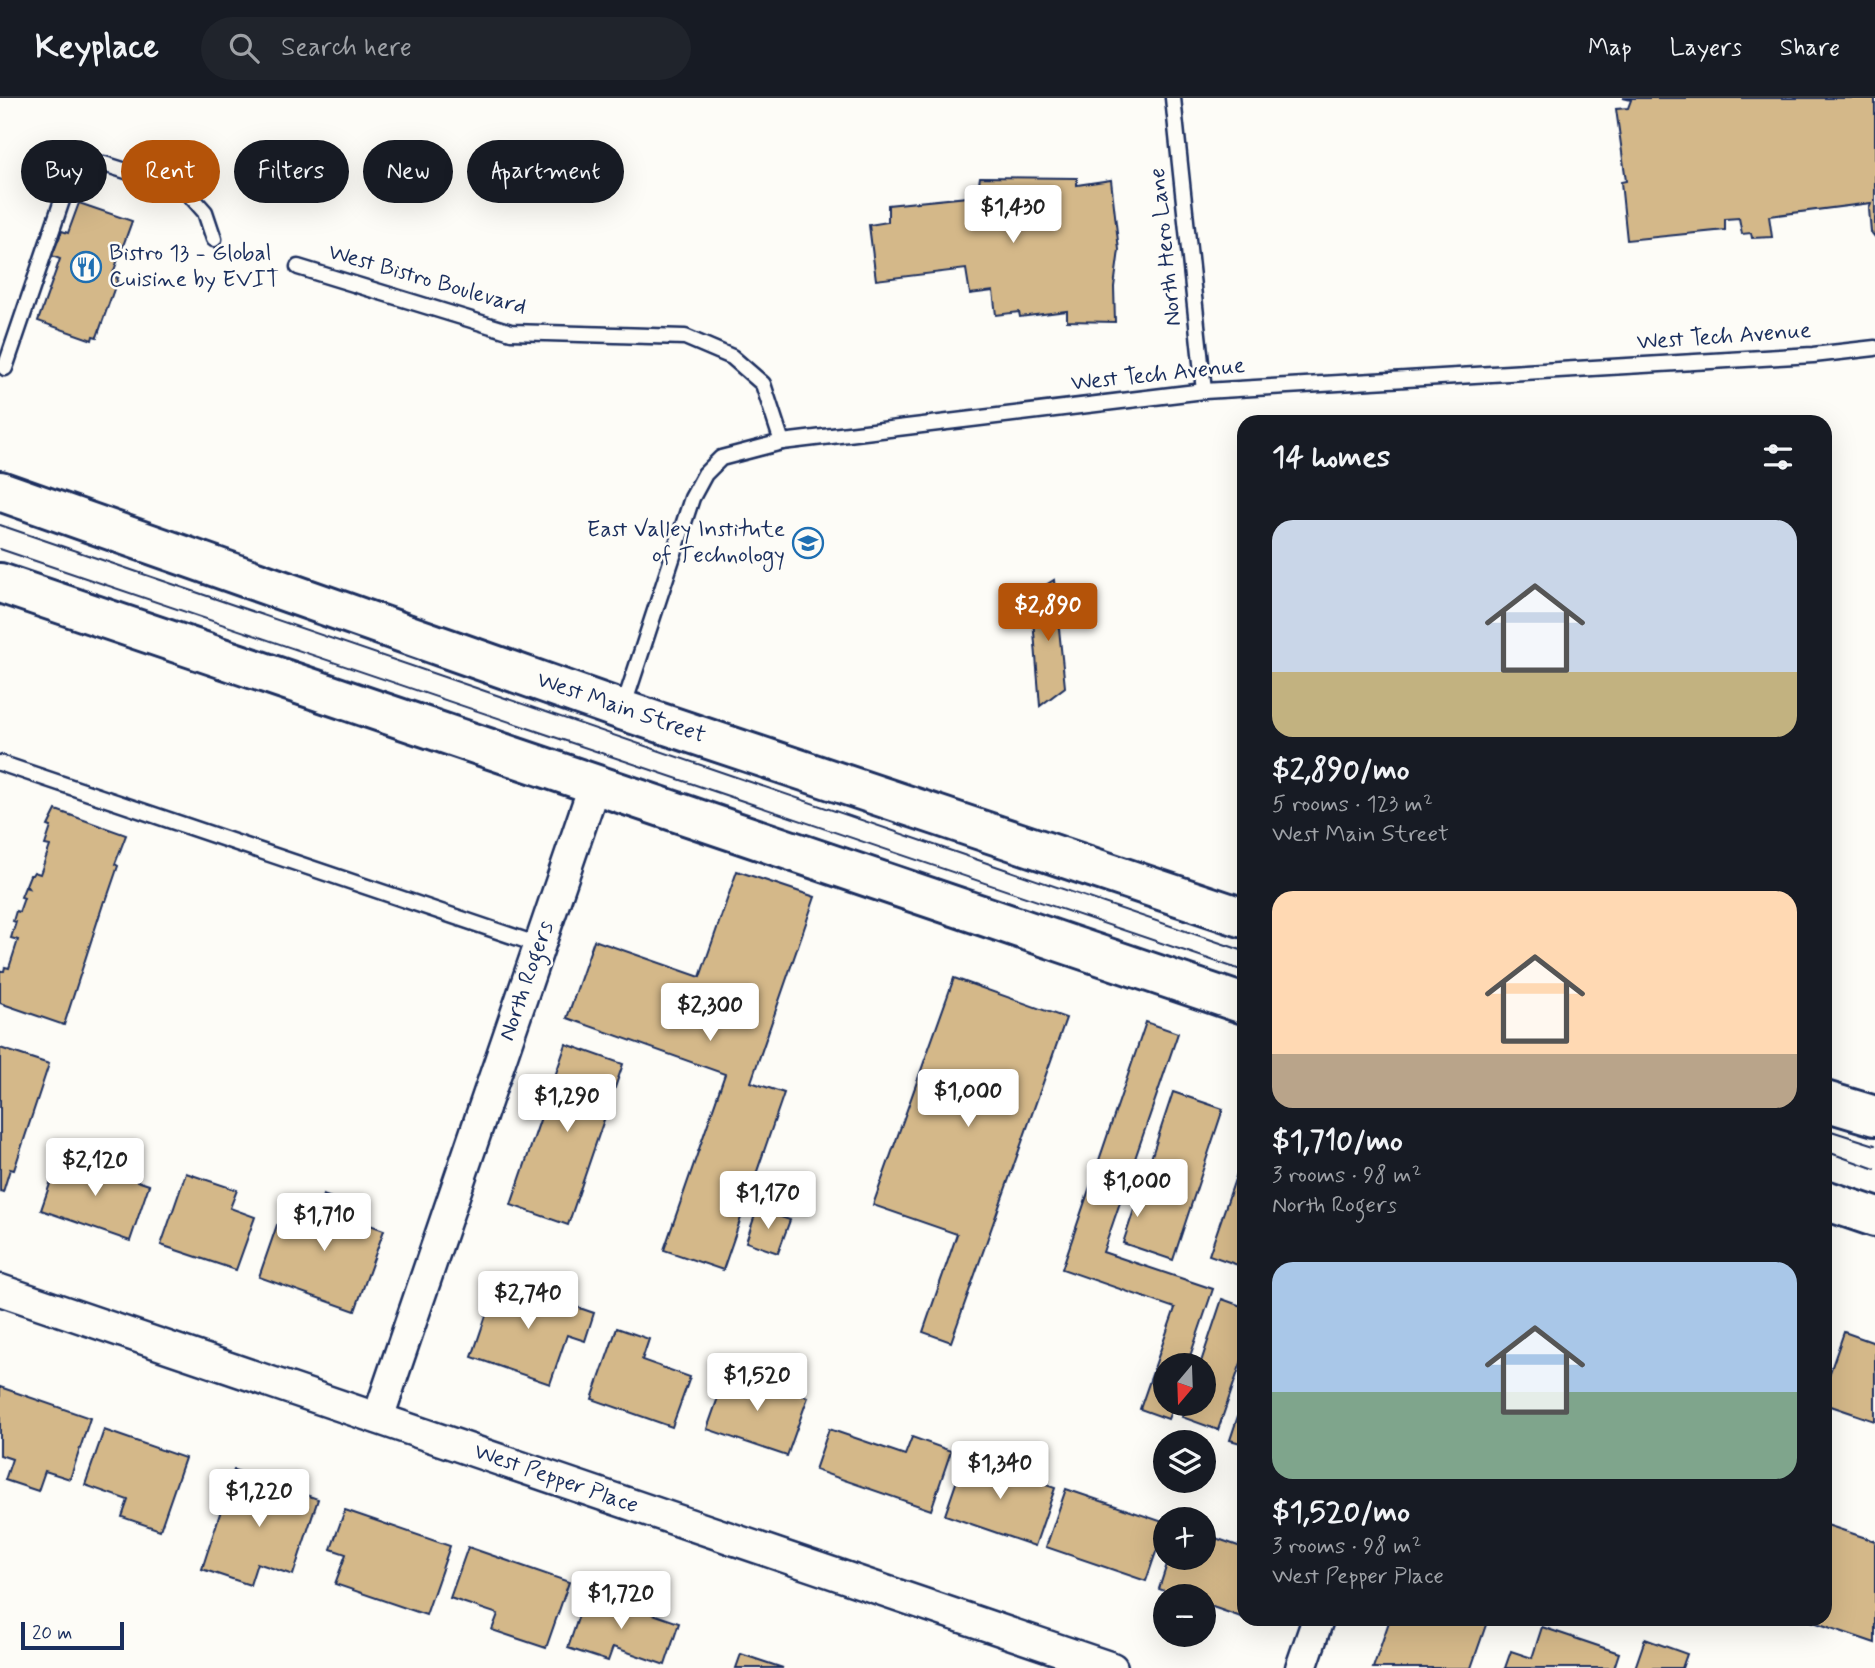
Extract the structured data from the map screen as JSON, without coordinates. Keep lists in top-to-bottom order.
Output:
{
  "streets": {
    "main road": ["West Main Street"],
    "street": ["North Rogers", "West Pepper Place"],
    "lane": ["North Hero Lane", "West Bistro Boulevard", "West Tech Avenue"]
  },
  "crossings": [
    ["North Hero Lane", "West Tech Avenue"],
    ["West Bistro Boulevard", "West Tech Avenue"],
    ["West Tech Avenue", "West Main Street"],
    ["North Rogers", "West Pepper Place"]
  ],
  "places": {
    "restaurant": ["Bistro 13 - Global Cuisine by EVIT"],
    "school or university": ["East Valley Institute of Technology"]
  },
  "scale_bar": "20 m",
  "north": "bottom",
  "page": {
    "header": "Keyplace",
    "search": "Search here",
    "nav": ["Map", "Layers", "Share"],
    "chip": [
      "Buy",
      "Rent",
      "Filters",
      "New",
      "Apartment"
    ],
    "price": [
      "$1,430",
      "$2,890",
      "$2,300",
      "$1,000",
      "$1,290",
      "$2,120",
      "$1,000",
      "$1,170",
      "$1,710",
      "$2,740",
      "$1,520",
      "$1,340",
      "$1,220",
      "$1,720"
    ],
    "heading": "14 homes",
    "list": [
      {
        "name": "$2,890/mo",
        "note": "5 rooms · 123 m² · West Main Street"
      },
      {
        "name": "$1,710/mo",
        "note": "3 rooms · 98 m² · North Rogers"
      },
      {
        "name": "$1,520/mo",
        "note": "3 rooms · 98 m² · West Pepper Place"
      }
    ],
    "map_buttons": ["+", "−"],
    "scale": "20 m"
  }
}
